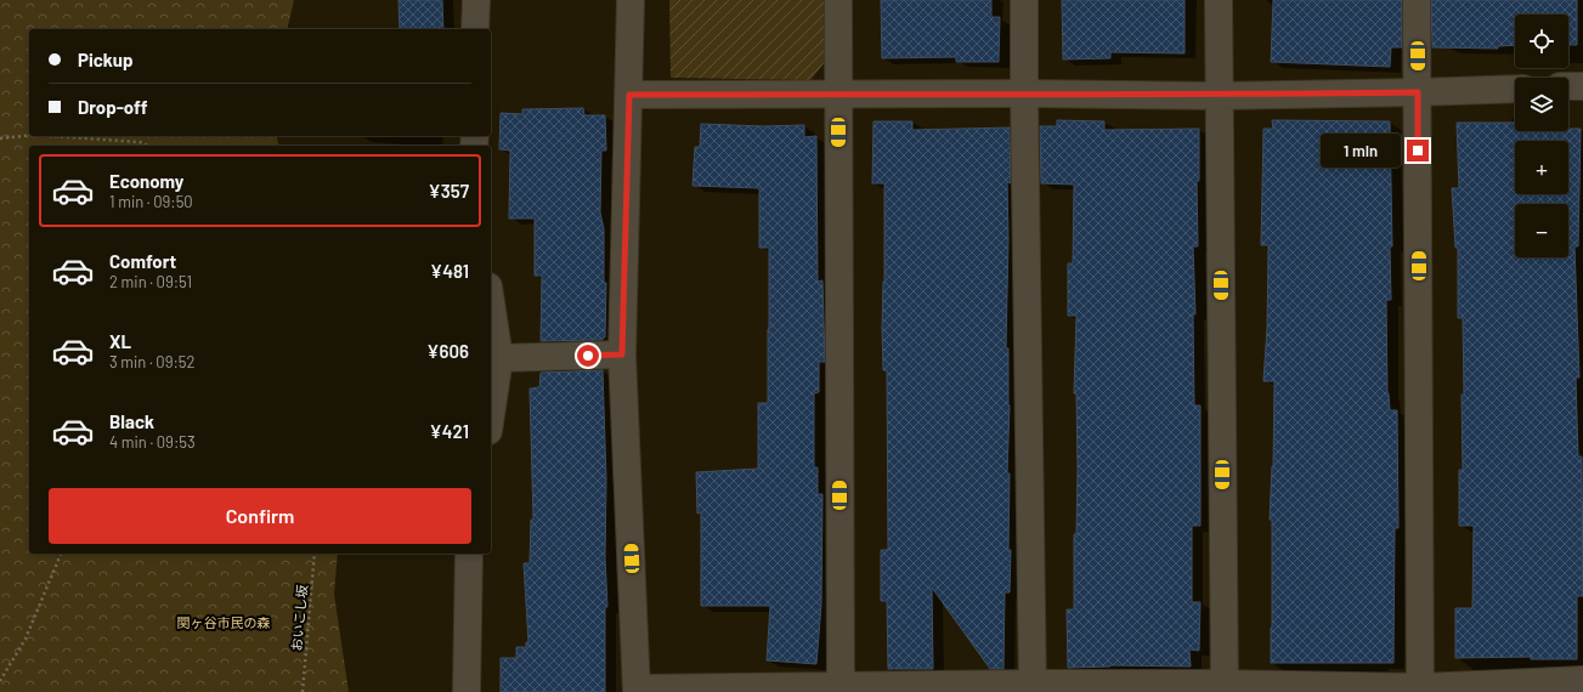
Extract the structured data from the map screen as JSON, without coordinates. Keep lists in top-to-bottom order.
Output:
{
  "streets": {
    "path": ["おいこし坂"]
  },
  "parks": ["関ヶ谷市民の森"],
  "page": {
    "map_buttons": ["+", "−"],
    "banner": ["Pickup", "Drop-off"],
    "bubble": "1 min",
    "list": [
      {
        "name": "Economy",
        "note": "1 min · 09:50",
        "value": "¥357"
      },
      {
        "name": "Comfort",
        "note": "2 min · 09:51",
        "value": "¥481"
      },
      {
        "name": "XL",
        "note": "3 min · 09:52",
        "value": "¥606"
      },
      {
        "name": "Black",
        "note": "4 min · 09:53",
        "value": "¥421"
      }
    ],
    "buttons": "Confirm"
  }
}
